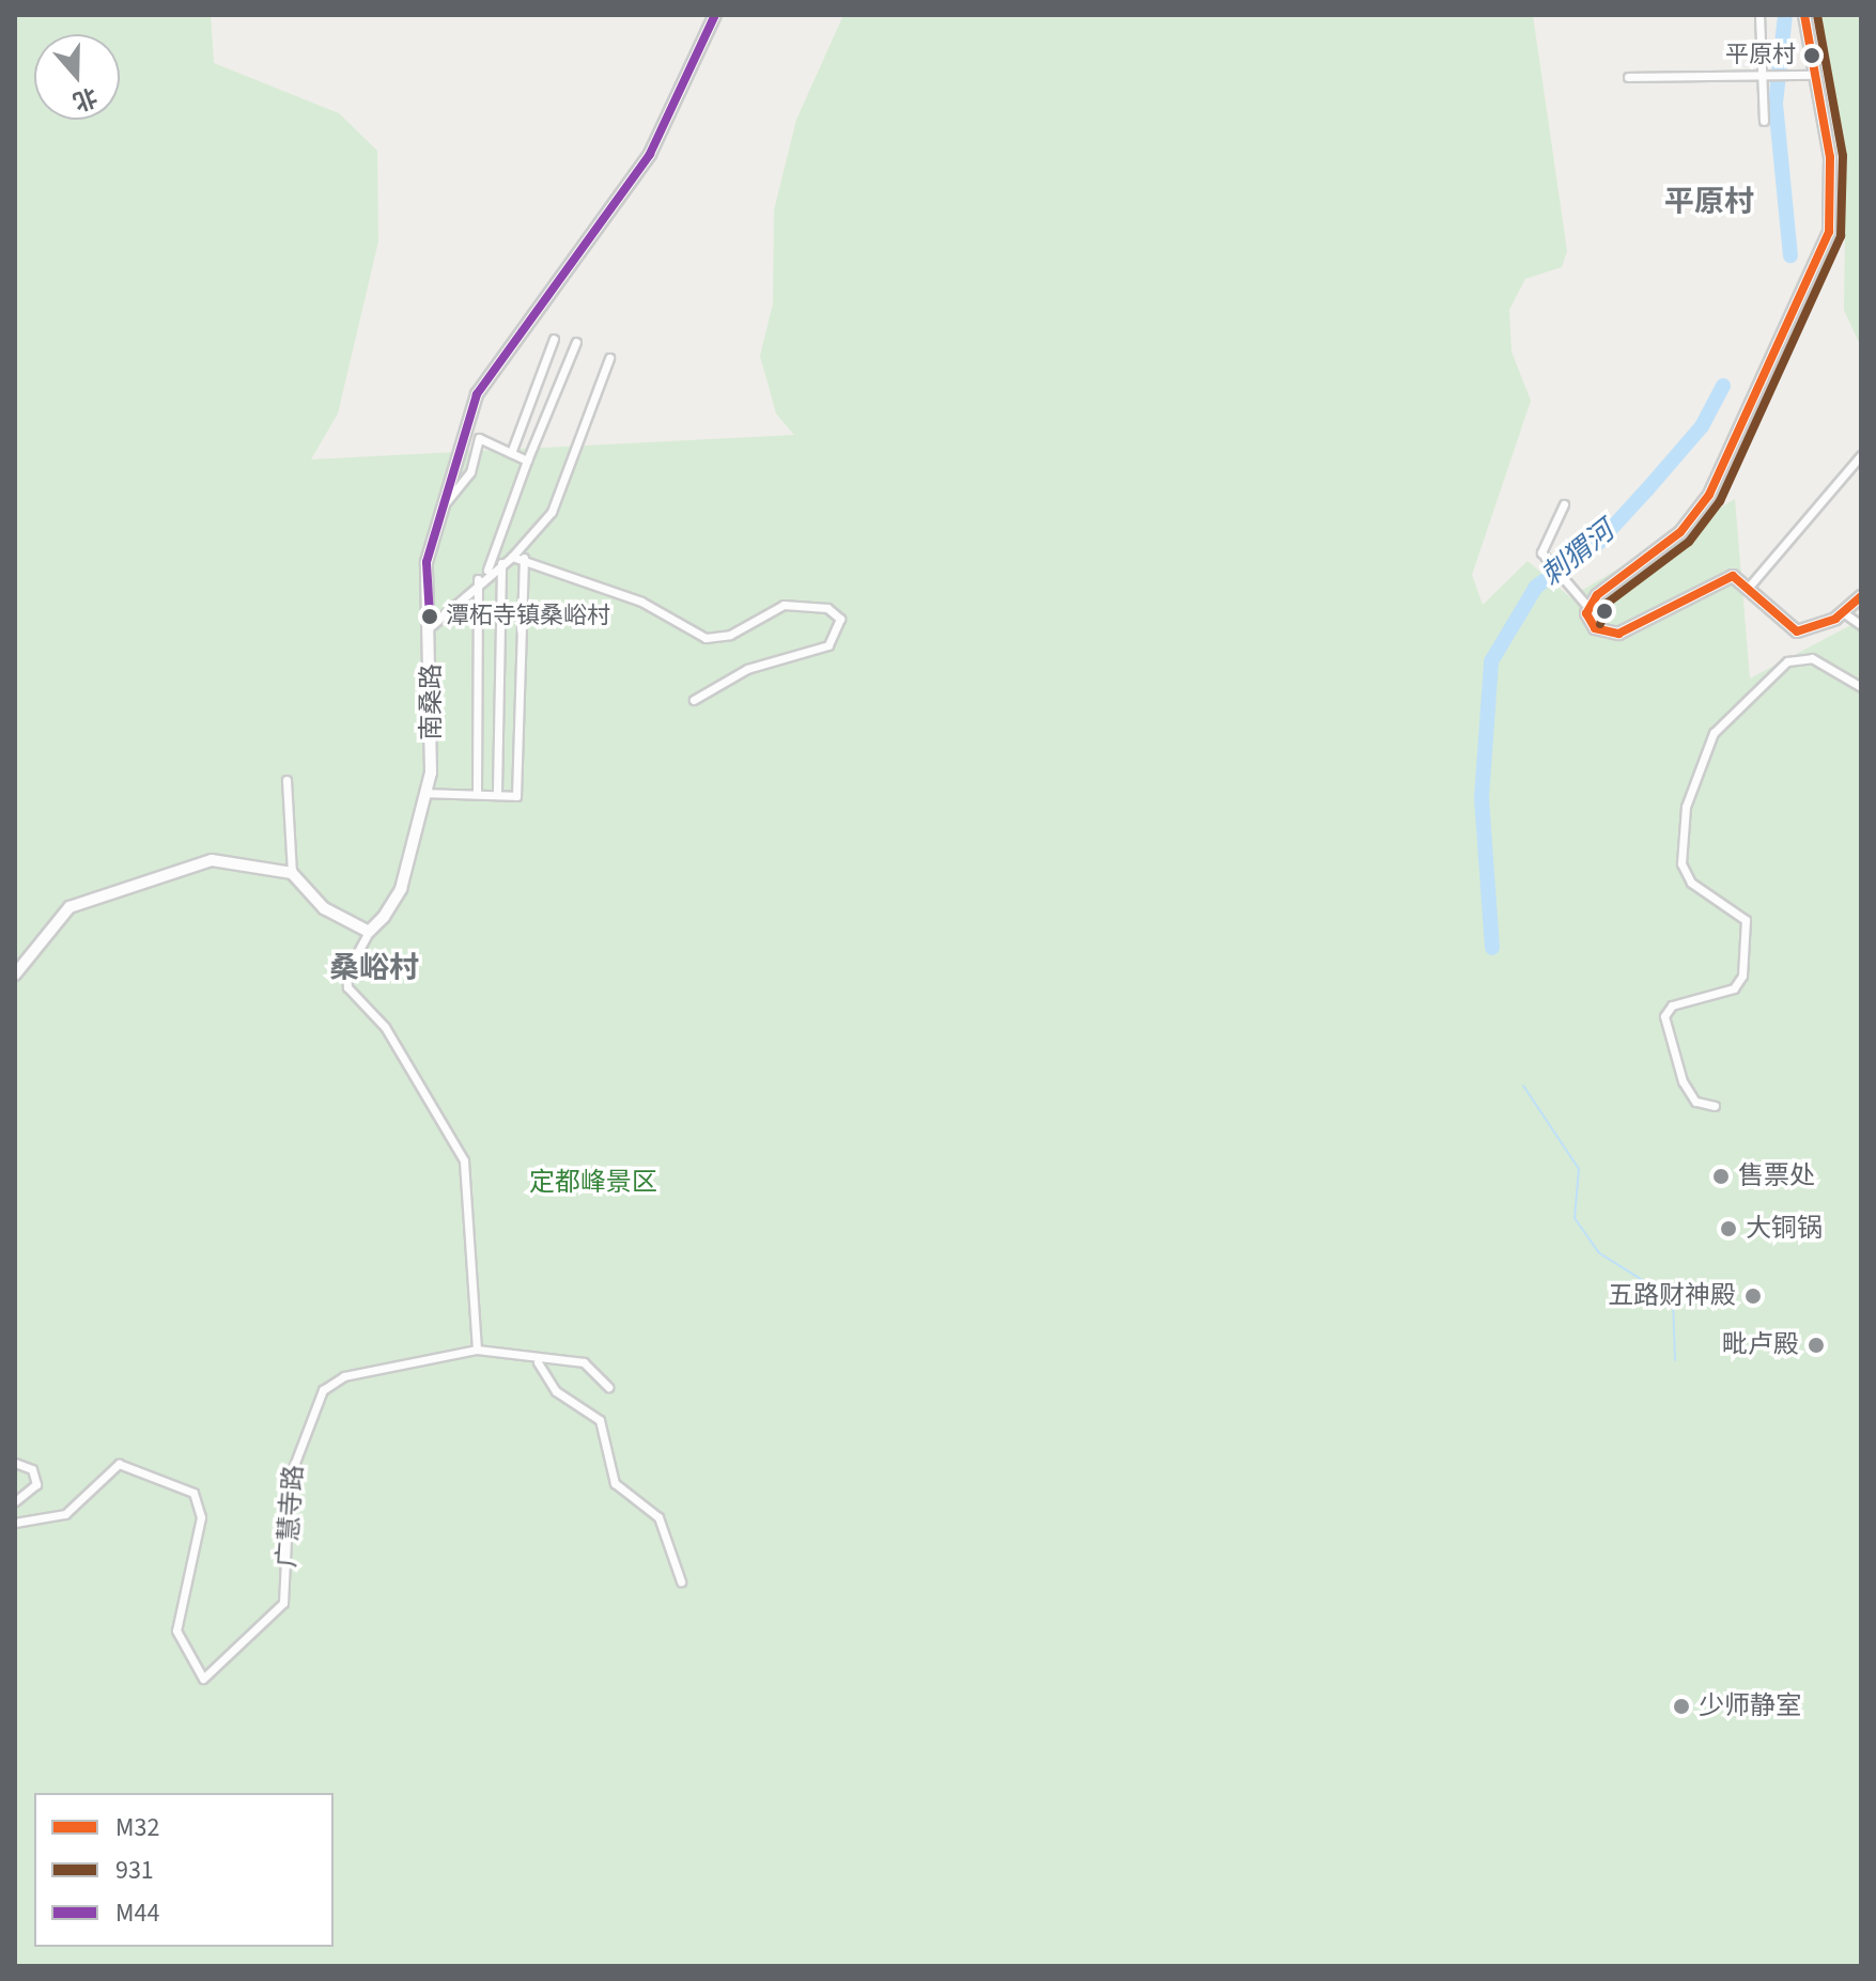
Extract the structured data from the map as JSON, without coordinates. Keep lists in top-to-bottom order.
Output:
{
  "streets": {
    "street": ["南桑路", "广慧寺路"]
  },
  "districts": ["平原村", "桑峪村"],
  "water": ["刺猬河"],
  "parks": ["定都峰景区"],
  "places": [
    "平原村",
    "潭柘寺镇桑峪村",
    "售票处",
    "大铜锅",
    "五路财神殿",
    "毗卢殿",
    "少师静室"
  ],
  "lines": ["transit line M32", "transit line 931", "transit line M44"],
  "legend": ["M32", "931", "M44"],
  "north": "bottom"
}
